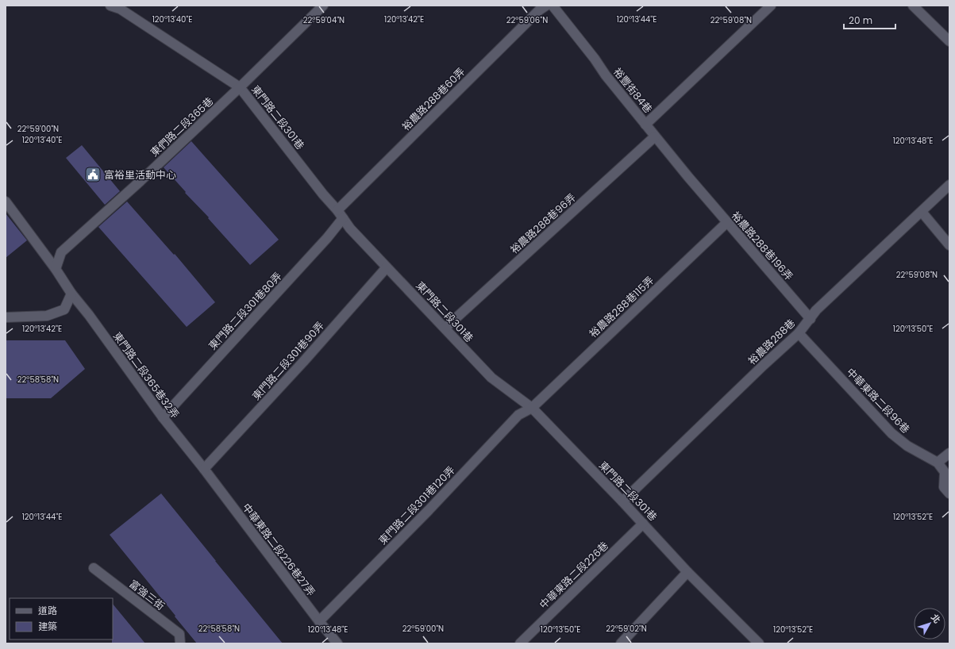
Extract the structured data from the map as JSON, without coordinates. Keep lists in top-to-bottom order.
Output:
{
  "streets": {
    "street": [
      "裕豐街84巷",
      "裕農路288巷60弄",
      "東門路二段301巷",
      "東們路二段365巷",
      "裕農路288巷96弄",
      "裕農路288巷196弄",
      "裕農路288巷115弄",
      "東門路二段301巷80弄",
      "裕農路288巷",
      "東門路二段301巷90弄",
      "東門路二段365巷32弄",
      "中華東路二段96巷",
      "東門路二段301巷120弄",
      "中華東路二段226巷27弄",
      "中華東路二段226巷",
      "富強三街"
    ]
  },
  "crossings": [
    ["裕豐街84巷", "裕農路288巷96弄"],
    ["裕豐街84巷", "裕農路288巷196弄"],
    ["裕農路288巷60弄", "東門路二段301巷"],
    ["裕農路288巷60弄", "東門路二段301巷80弄"],
    ["東門路二段301巷", "東們路二段365巷"],
    ["東門路二段301巷", "裕農路288巷96弄"],
    ["東門路二段301巷", "裕農路288巷115弄"],
    ["東門路二段301巷", "東門路二段301巷80弄"],
    ["東門路二段301巷", "裕農路288巷"],
    ["東門路二段301巷", "東門路二段301巷90弄"],
    ["東門路二段301巷", "東門路二段301巷120弄"],
    ["東門路二段301巷", "中華東路二段226巷"],
    ["裕農路288巷196弄", "裕農路288巷115弄"],
    ["裕農路288巷196弄", "裕農路288巷"],
    ["裕農路288巷115弄", "東門路二段301巷120弄"],
    ["東門路二段301巷80弄", "東門路二段365巷32弄"],
    ["裕農路288巷", "中華東路二段96巷"],
    ["東門路二段301巷90弄", "東門路二段365巷32弄"],
    ["東門路二段301巷90弄", "中華東路二段226巷27弄"],
    ["東門路二段365巷32弄", "中華東路二段226巷27弄"],
    ["東門路二段301巷120弄", "中華東路二段226巷27弄"]
  ],
  "places": {
    "public building": ["富裕里活動中心"]
  },
  "legend": ["道路", "建築"],
  "scale_bar": "20 m",
  "north": "top right",
  "coordinates": [
    "120°13'40\"E",
    "120°13'42\"E",
    "120°13'44\"E",
    "22°59'04\"N",
    "22°59'06\"N",
    "22°59'08\"N",
    "22°59'00\"N",
    "120°13'48\"E",
    "120°13'50\"E",
    "22°58'58\"N",
    "120°13'52\"E",
    "22°59'02\"N"
  ]
}
